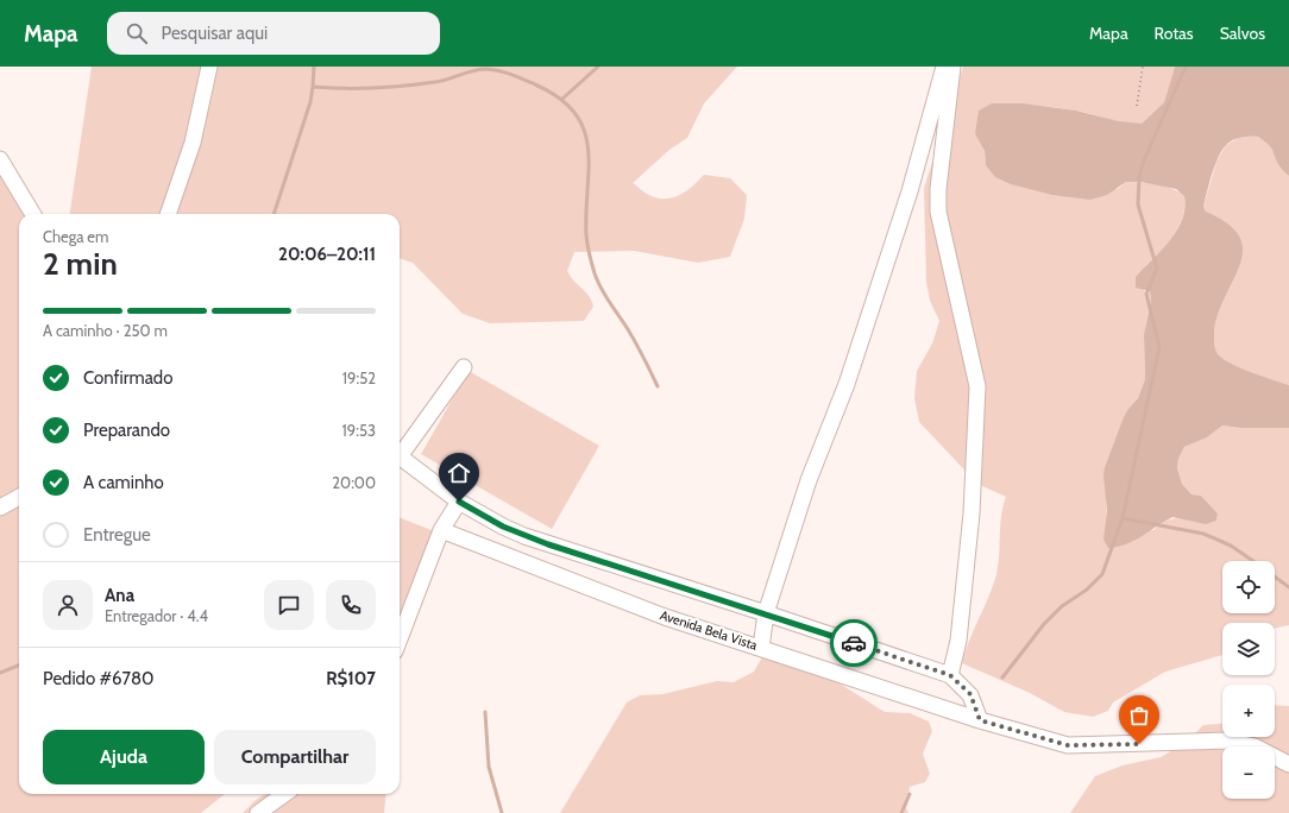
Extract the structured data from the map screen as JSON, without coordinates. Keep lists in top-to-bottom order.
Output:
{
  "streets": {
    "street": ["Avenida Bela Vista"]
  },
  "page": {
    "header": "Mapa",
    "search": "Pesquisar aqui",
    "nav": ["Mapa", "Rotas", "Salvos"],
    "heading": ["2 min", "Chega em", "20:06–20:11"],
    "panel": [
      "Ana",
      "Entregador · 4.4",
      "Pedido #6780",
      "R$107"
    ],
    "bar": "A caminho · 250 m",
    "list": [
      ["Confirmado", "19:52"],
      ["Preparando", "19:53"],
      ["A caminho", "20:00"],
      "Entregue"
    ],
    "map_buttons": ["+", "−"],
    "buttons": ["Ajuda", "Compartilhar"]
  }
}
